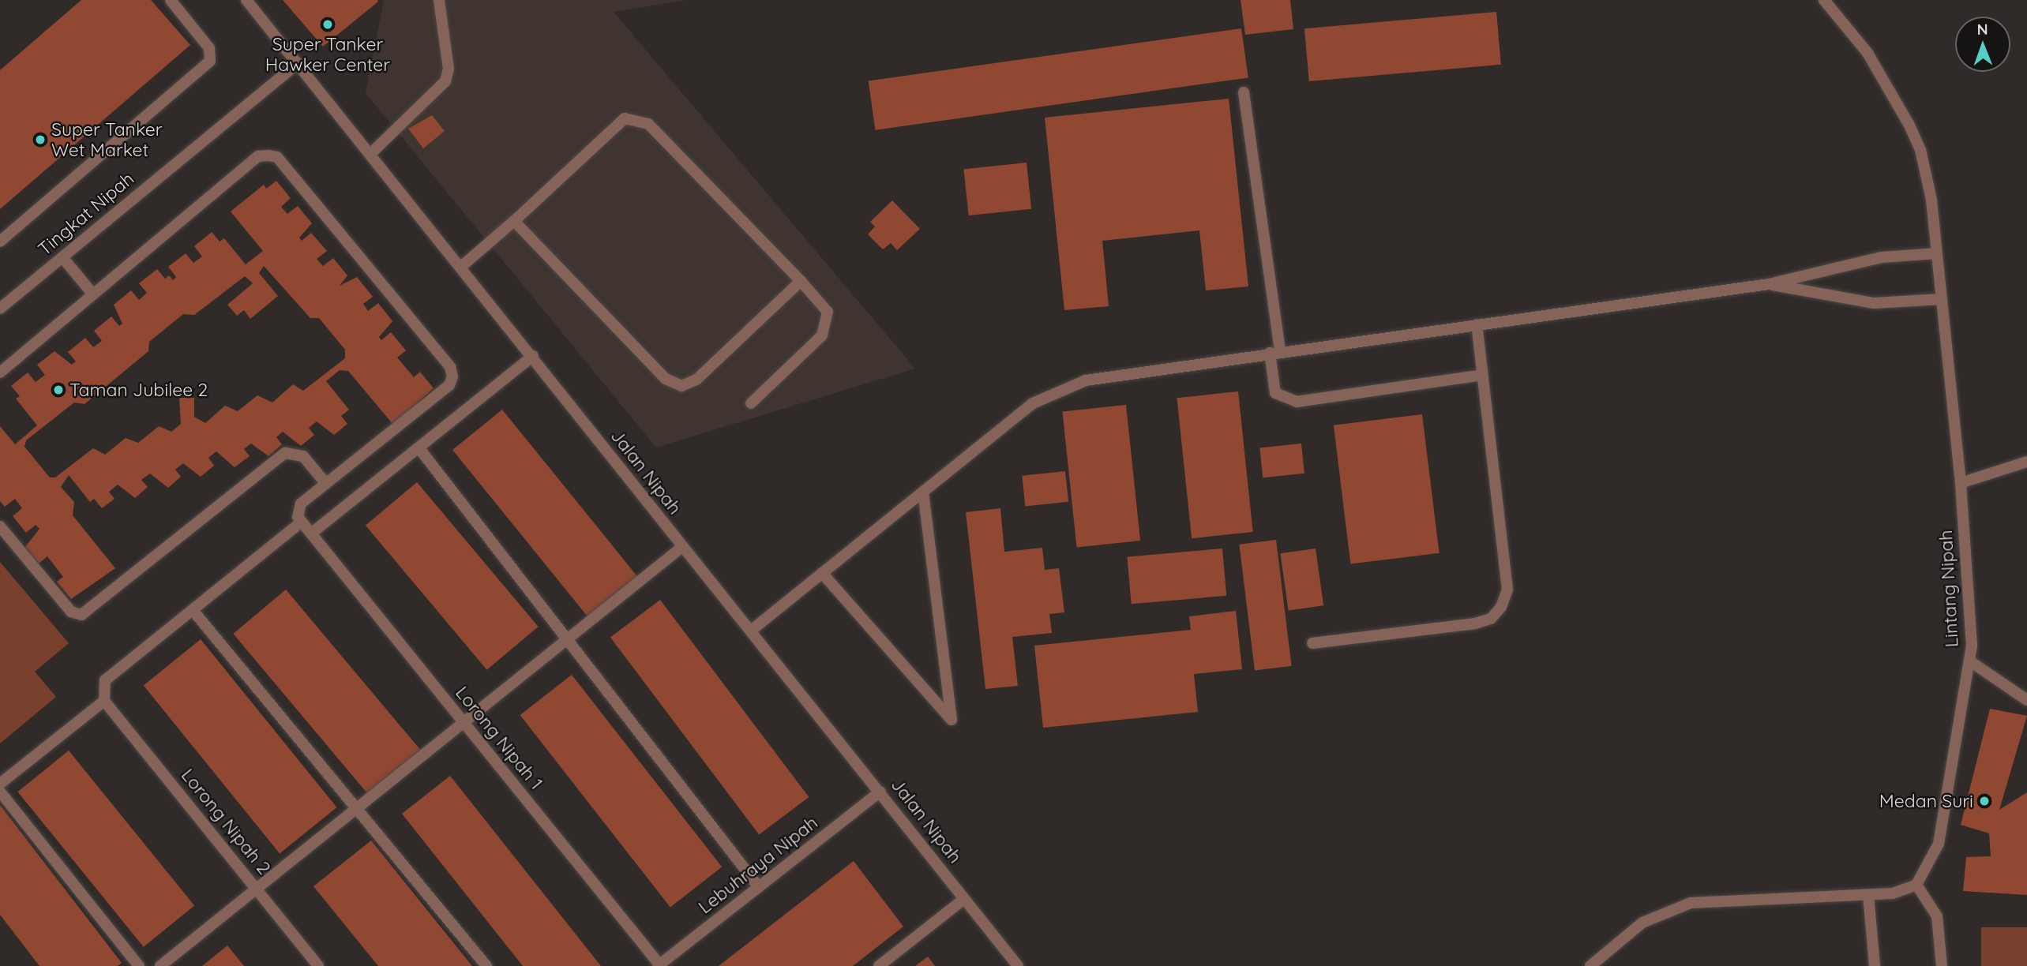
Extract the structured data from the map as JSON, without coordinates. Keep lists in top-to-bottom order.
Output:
{
  "streets": {
    "street": [
      "Tingkat Nipah",
      "Jalan Nipah",
      "Lintang Nipah",
      "Lorong Nipah 1",
      "Lorong Nipah 2",
      "Lebuhraya Nipah"
    ]
  },
  "crossings": [
    ["Tingkat Nipah", "Jalan Nipah"],
    ["Jalan Nipah", "Lebuhraya Nipah"],
    ["Lorong Nipah 1", "Lebuhraya Nipah"]
  ],
  "places": [
    "Super Tanker Hawker Center",
    "Super Tanker Wet Market",
    "Taman Jubilee 2",
    "Medan Suri"
  ],
  "north": "top"
}
